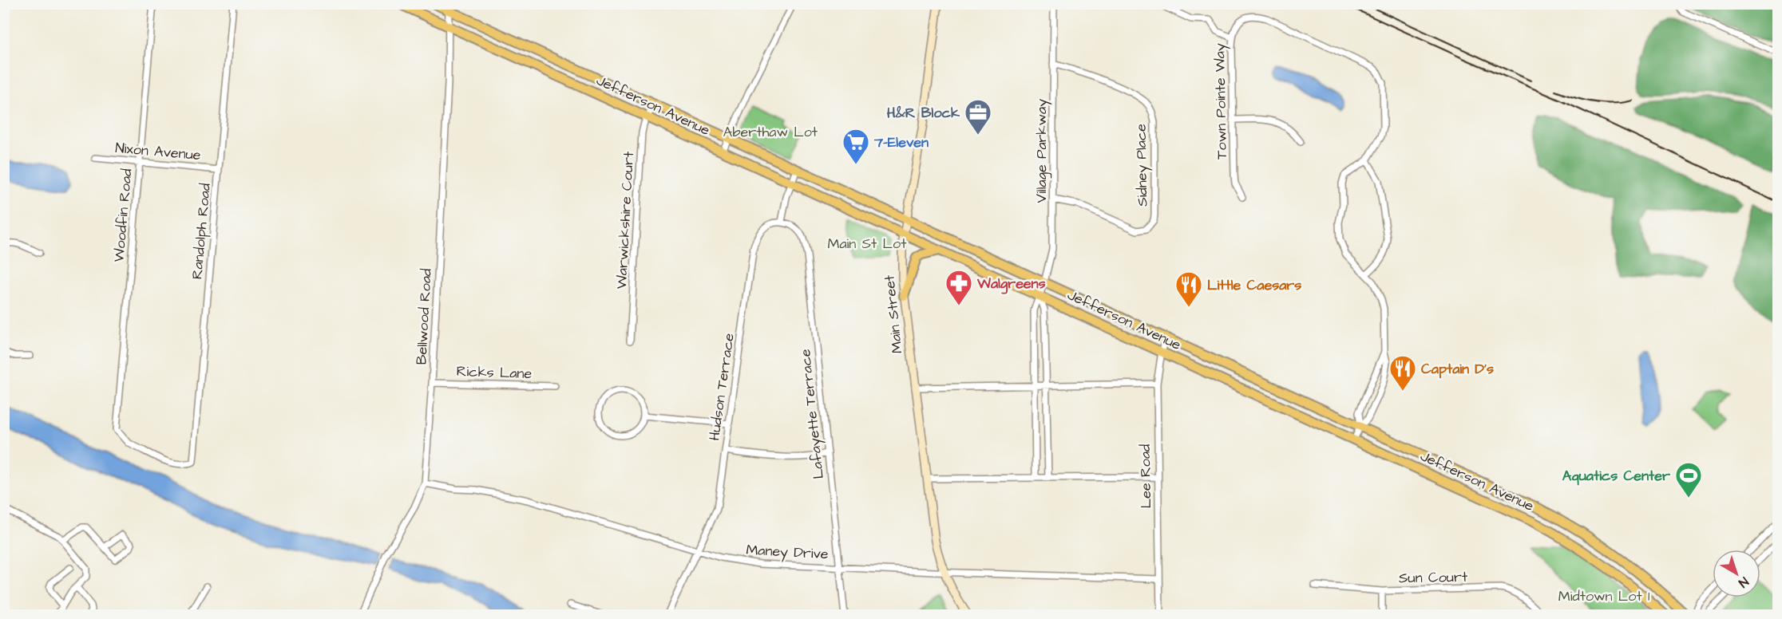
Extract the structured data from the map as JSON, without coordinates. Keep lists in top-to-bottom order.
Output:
{
  "streets": {
    "main road": ["Jefferson Avenue", "Main Street"],
    "street": [
      "Town Pointe Way",
      "Village Parkway",
      "Nixon Avenue",
      "Sidney Place",
      "Woodfin Road",
      "Warwickshire Court",
      "Randolph Road",
      "Bellwood Road",
      "Ricks Lane",
      "Hudson Terrace",
      "Lafayette Terrace",
      "Lee Road",
      "Maney Drive",
      "Sun Court"
    ]
  },
  "crossings": [
    ["Jefferson Avenue", "Village Parkway"],
    ["Jefferson Avenue", "Warwickshire Court"],
    ["Jefferson Avenue", "Main Street"],
    ["Jefferson Avenue", "Bellwood Road"],
    ["Jefferson Avenue", "Lee Road"],
    ["Village Parkway", "Sidney Place"],
    ["Nixon Avenue", "Woodfin Road"],
    ["Nixon Avenue", "Randolph Road"],
    ["Woodfin Road", "Randolph Road"],
    ["Main Street", "Maney Drive"],
    ["Bellwood Road", "Ricks Lane"],
    ["Bellwood Road", "Maney Drive"],
    ["Hudson Terrace", "Lafayette Terrace"],
    ["Hudson Terrace", "Maney Drive"],
    ["Lafayette Terrace", "Maney Drive"],
    ["Lee Road", "Maney Drive"]
  ],
  "parks": ["Aberthaw Lot", "Main St Lot", "Midtown Lot 1"],
  "places": {
    "office": ["H&R Block"],
    "supermarket": ["7-Eleven"],
    "pharmacy": ["Walgreens"],
    "restaurant": ["Little Caesars", "Captain D's"],
    "sports": ["Aquatics Center"]
  },
  "north": "bottom right"
}
